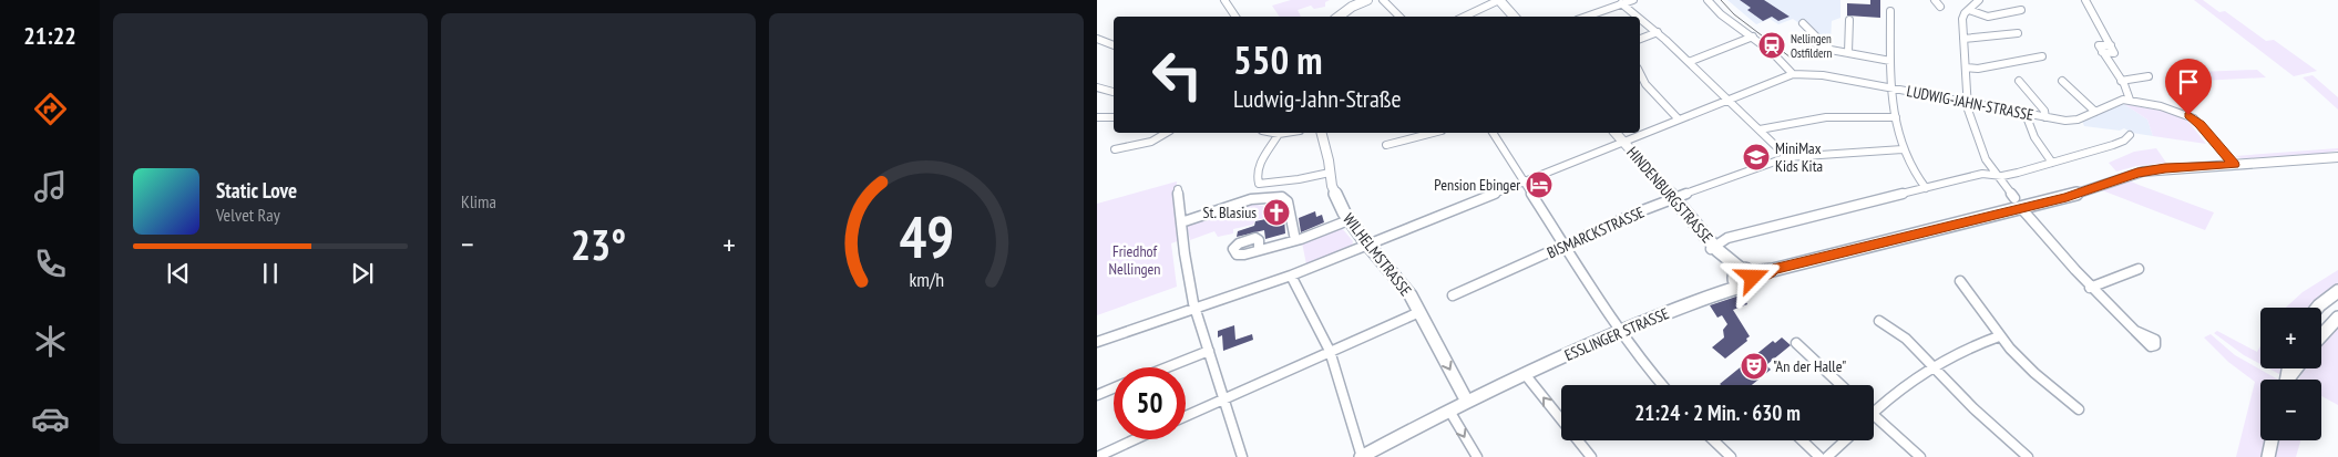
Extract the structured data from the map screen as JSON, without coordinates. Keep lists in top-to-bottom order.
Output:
{
  "streets": {
    "main road": ["HINDENBURGSTRASSE", "WILHELMSTRASSE", "ESSLINGER STRASSE"],
    "street": ["LUDWIG-JAHN-STRASSE", "BISMARCKSTRASSE"]
  },
  "crossings": [
    ["HINDENBURGSTRASSE", "BISMARCKSTRASSE"],
    ["HINDENBURGSTRASSE", "ESSLINGER STRASSE"],
    ["WILHELMSTRASSE", "ESSLINGER STRASSE"]
  ],
  "parks": ["Friedhof Nellingen"],
  "places": {
    "station": ["Nellingen Ostfildern"],
    "school or university": ["MiniMax Kids Kita"],
    "hotel": ["Pension Ebinger"],
    "church": ["St. Blasius"],
    "theatre": ["\"An der Halle\""]
  },
  "page": {
    "tabs": "21:22",
    "tile": "Klima",
    "turn": ["550 m", "Ludwig-Jahn-Straße"],
    "song": ["Static Love", "Velvet Ray"],
    "heat": ["−", "23°", "+"],
    "map_buttons": ["+", "−"],
    "limit": "50",
    "trip": "21:24 · 2 Min. · 630 m",
    "gauge": ["49", "km/h"]
  }
}
